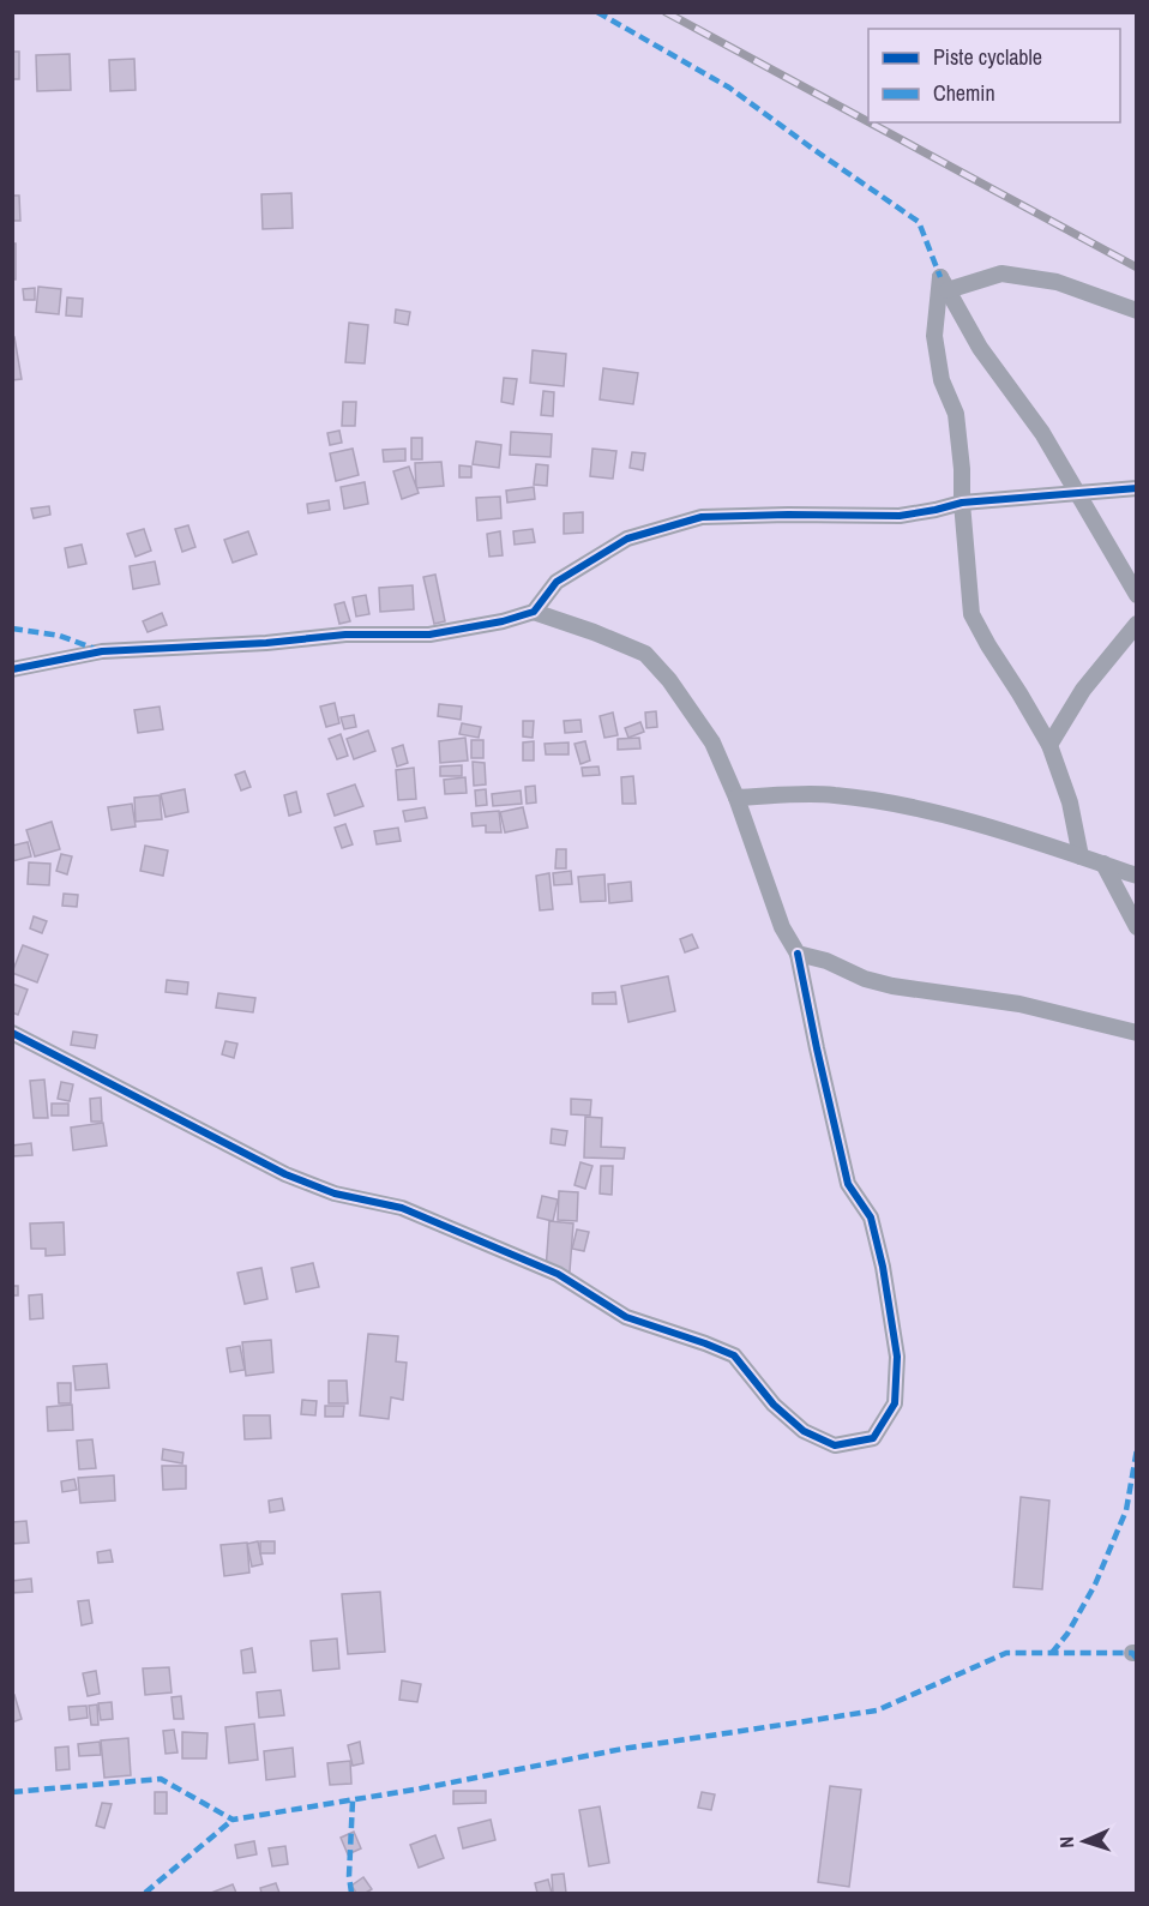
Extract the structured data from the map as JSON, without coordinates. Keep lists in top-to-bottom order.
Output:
{
  "legend": ["Piste cyclable", "Chemin"],
  "north": "left"
}
